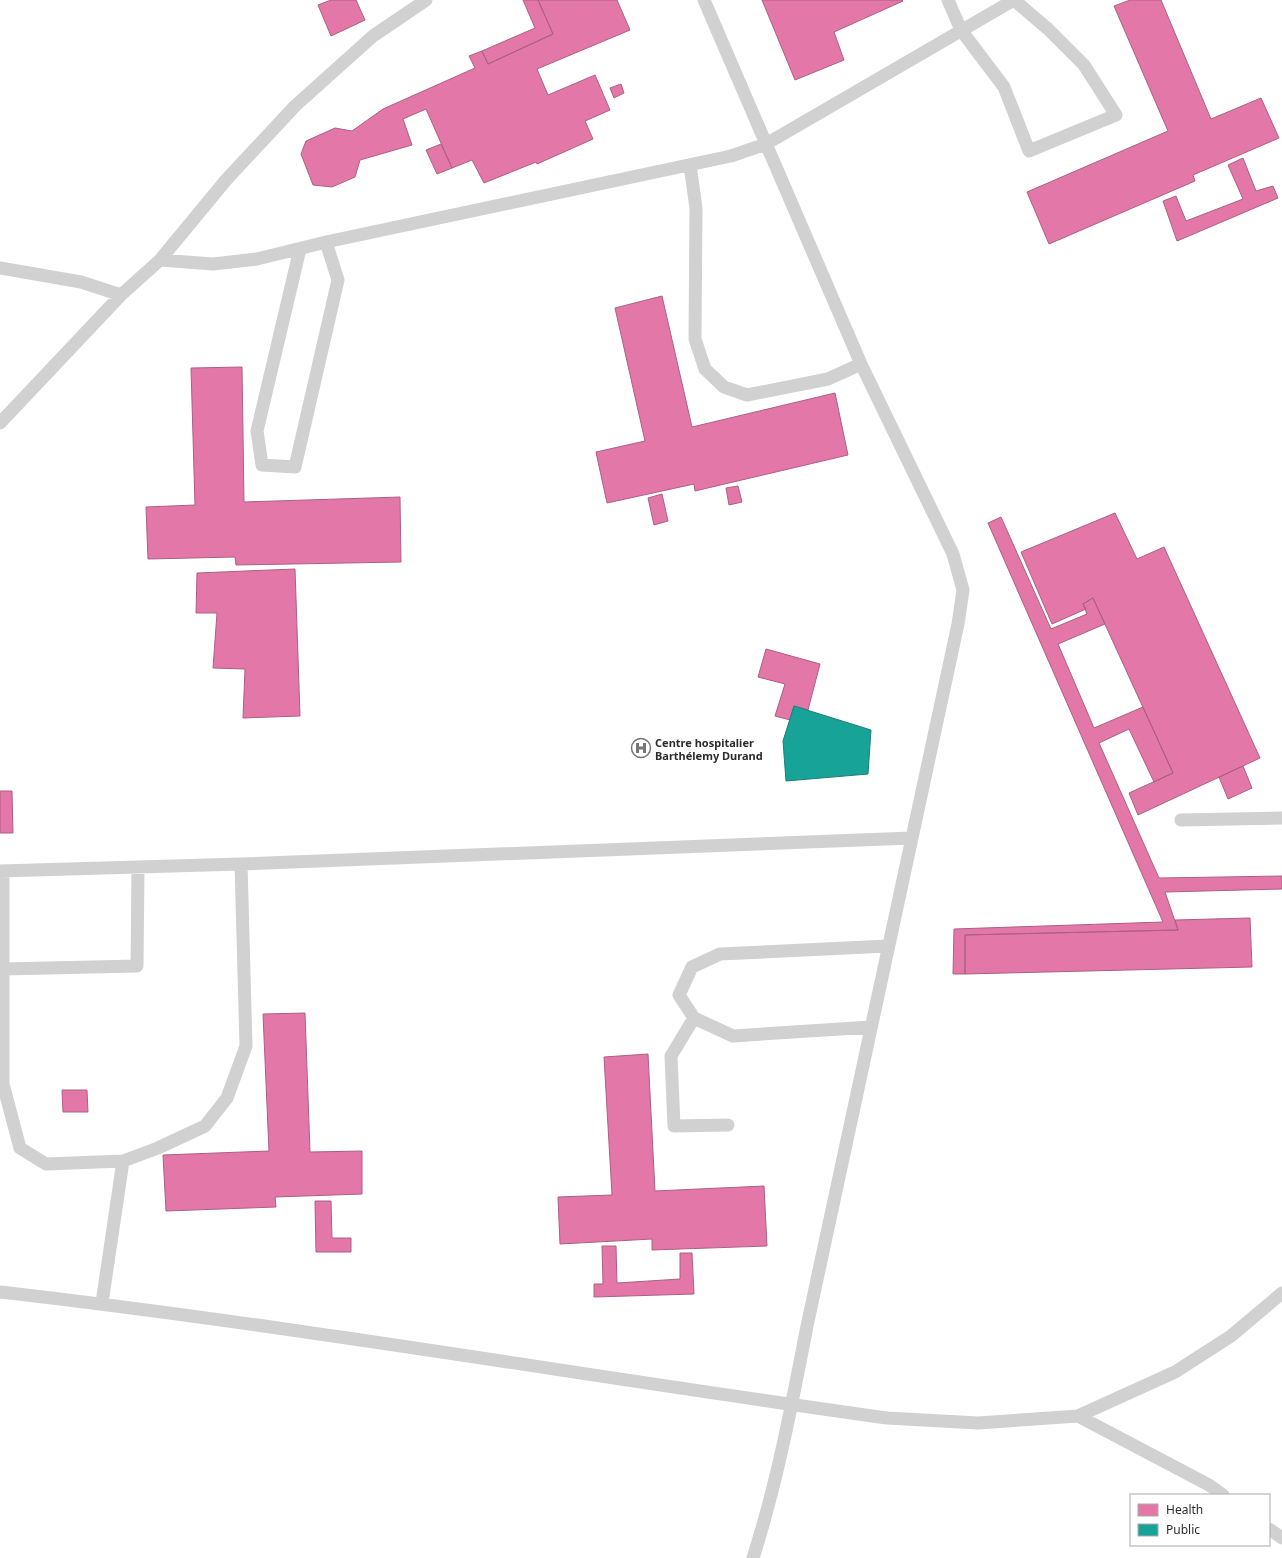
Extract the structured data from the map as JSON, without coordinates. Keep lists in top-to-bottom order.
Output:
{
  "places": {
    "hospital": ["Centre hospitalier Barthélemy Durand"]
  },
  "legend": ["Health", "Public"]
}
